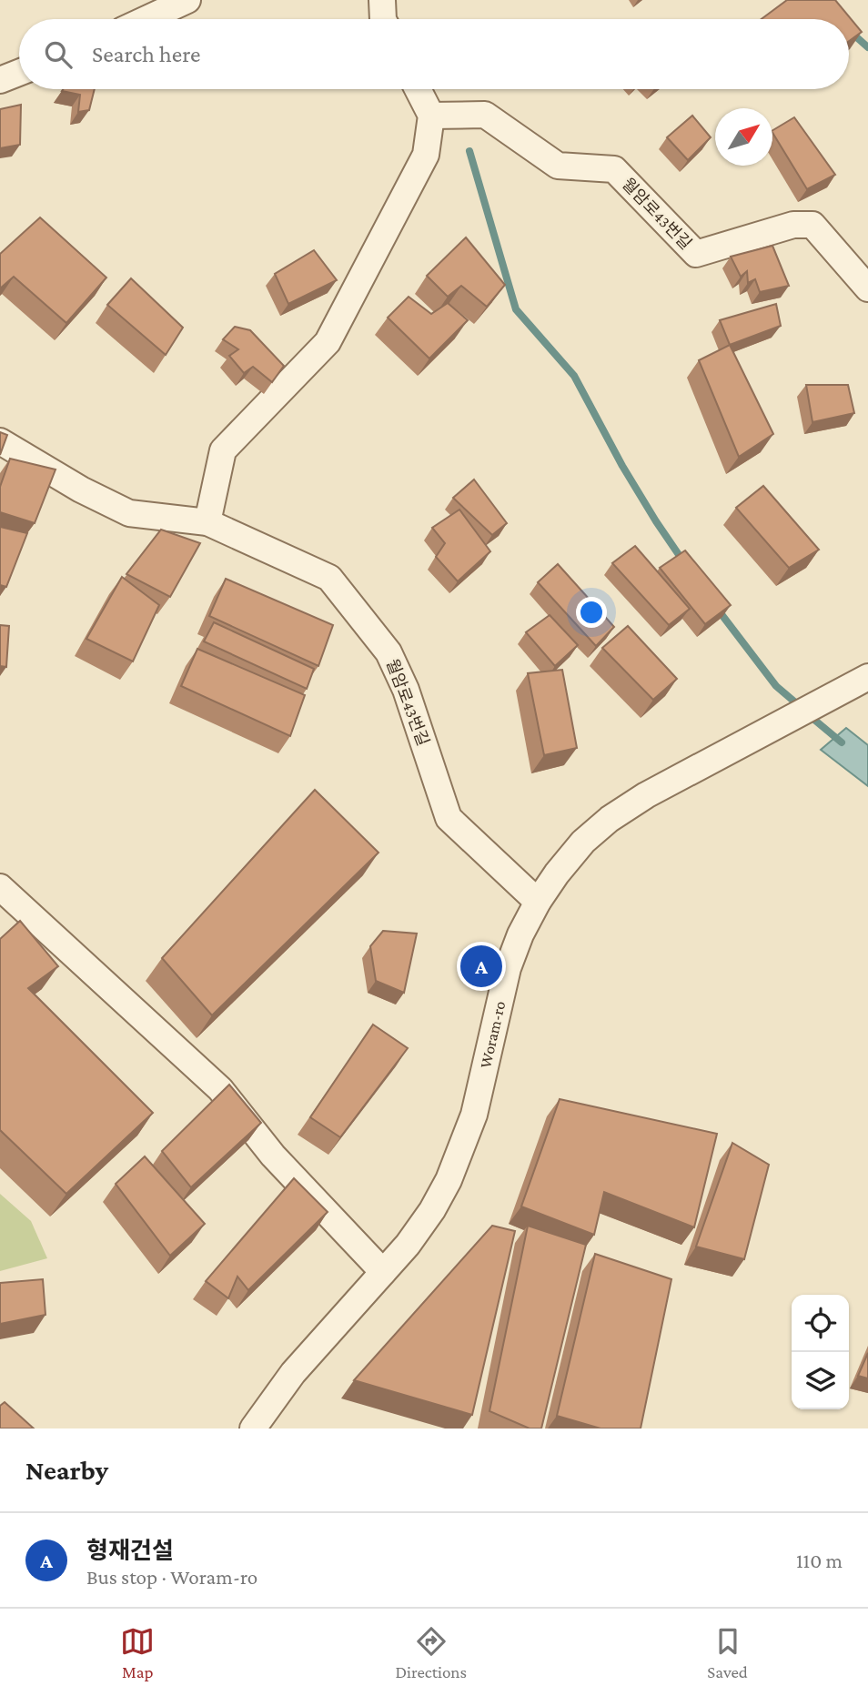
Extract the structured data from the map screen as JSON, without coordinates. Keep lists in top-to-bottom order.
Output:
{
  "streets": {
    "street": ["월암로43번길", "Woram-ro"]
  },
  "crossings": [
    ["월암로43번길", "Woram-ro"]
  ],
  "north": "top right",
  "page": {
    "search": "Search here",
    "pins": "A",
    "heading": "Nearby",
    "list": [
      {
        "mark": "A",
        "name": "형재건설",
        "note": "Bus stop · Woram-ro",
        "value": "110 m"
      }
    ],
    "nav": ["Map", "Directions", "Saved"]
  }
}
